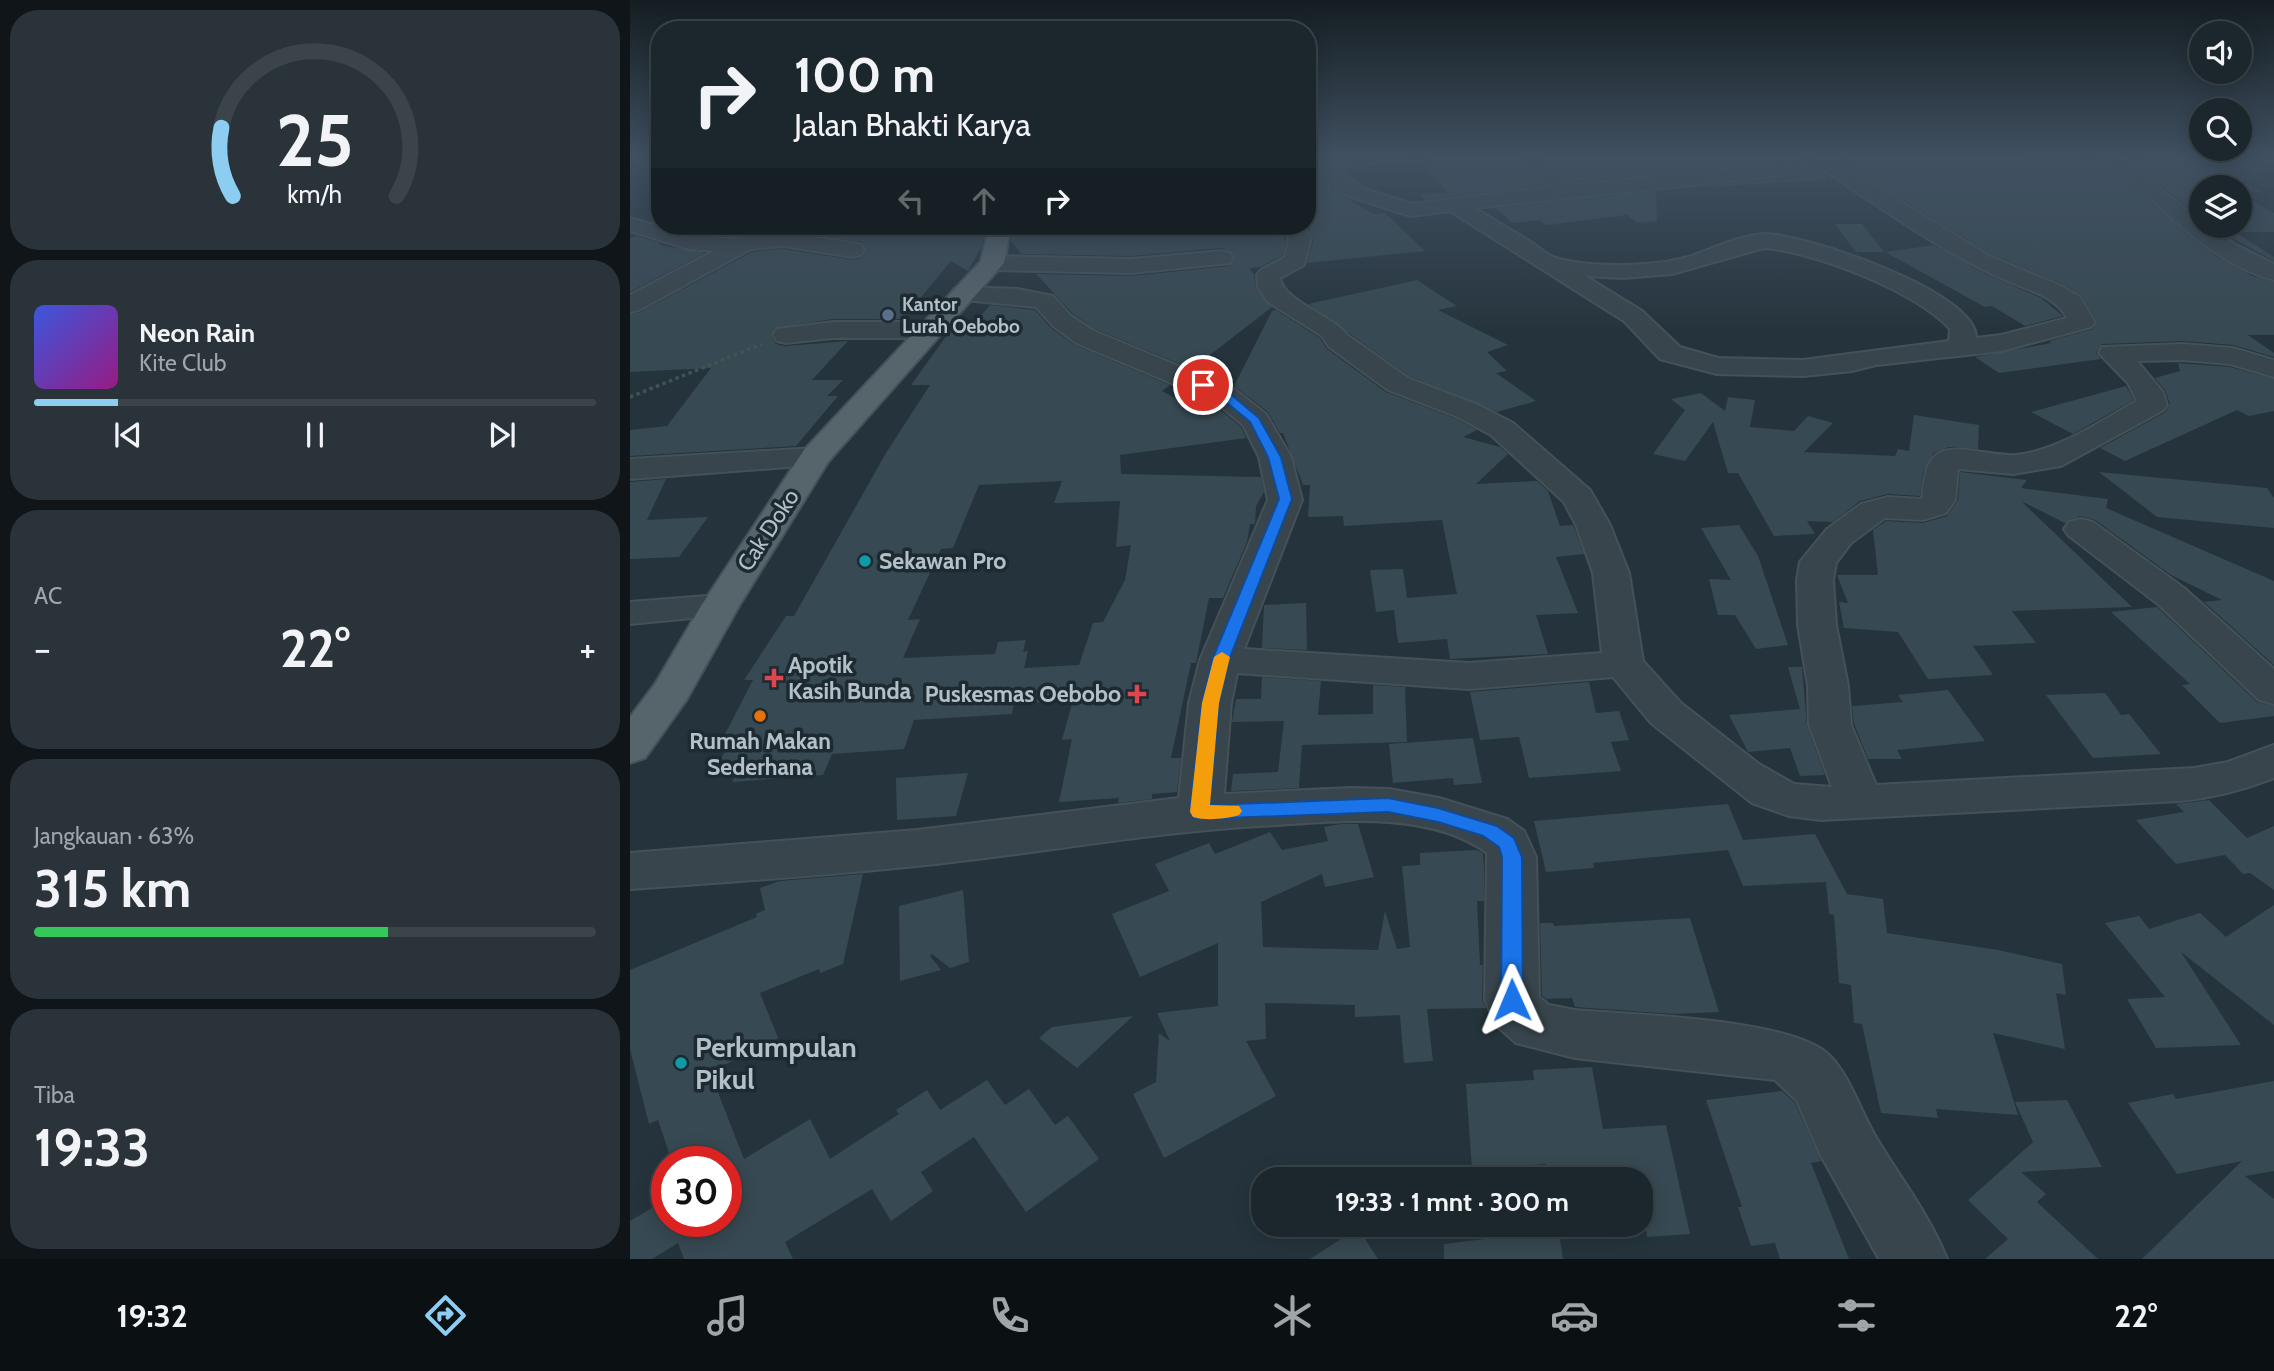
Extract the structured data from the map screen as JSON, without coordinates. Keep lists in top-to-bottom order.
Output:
{
  "streets": {
    "main road": ["Cak Doko"]
  },
  "places": {
    "other": [
      "Kantor Lurah Oebobo",
      "Sekawan Pro",
      "Rumah Makan Sederhana",
      "Perkumpulan Pikul"
    ],
    "health": ["Apotik Kasih Bunda", "Puskesmas Oebobo"]
  },
  "page": {
    "turn": ["100 m", "Jalan Bhakti Karya"],
    "song": ["Neon Rain", "Kite Club"],
    "tile": [
      "AC",
      ["Jangkauan · 63%", "315 km"],
      ["Tiba", "19:33"]
    ],
    "heat": ["−", "22°", "+"],
    "limit": "30",
    "trip": "19:33 · 1 mnt · 300 m",
    "tabs": ["19:32", "22°"],
    "gauge": ["25", "km/h"]
  }
}
